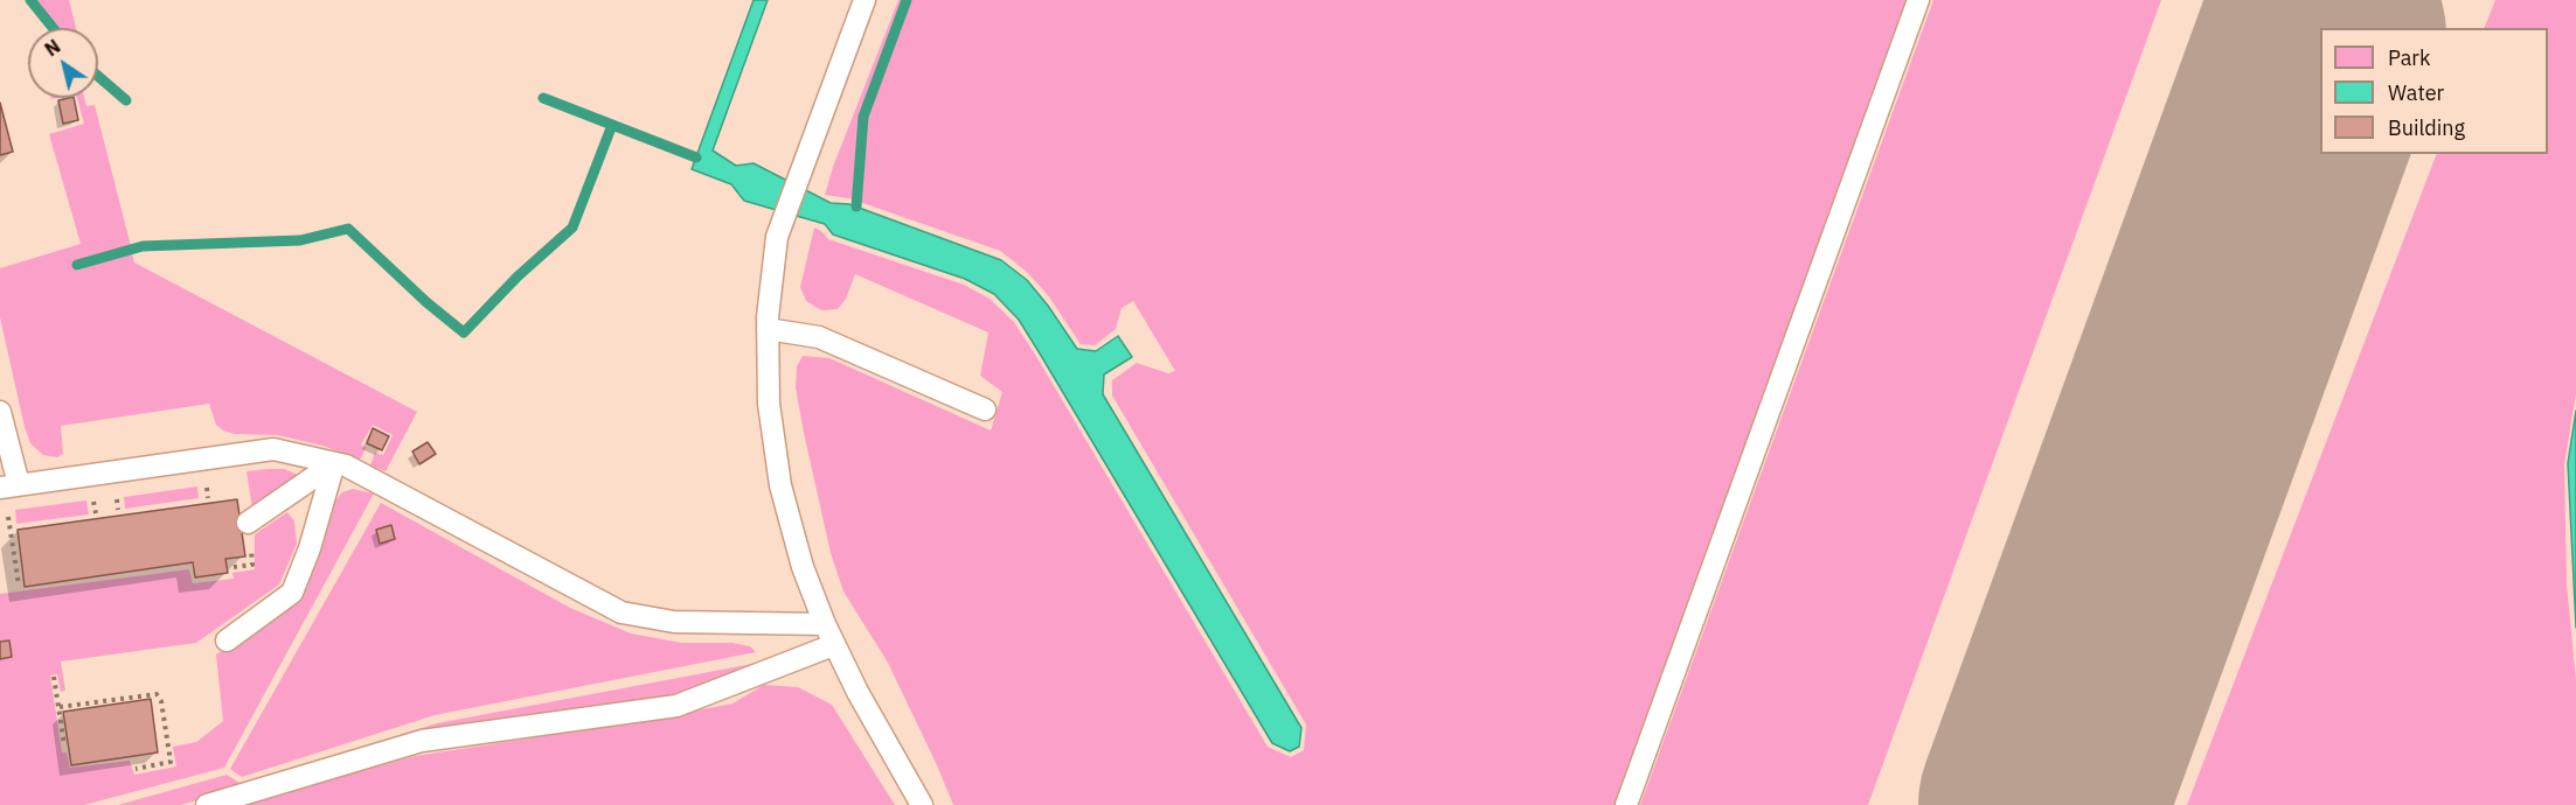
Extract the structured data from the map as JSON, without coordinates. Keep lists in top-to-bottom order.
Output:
{
  "legend": ["Park", "Water", "Building"],
  "north": "top left"
}
